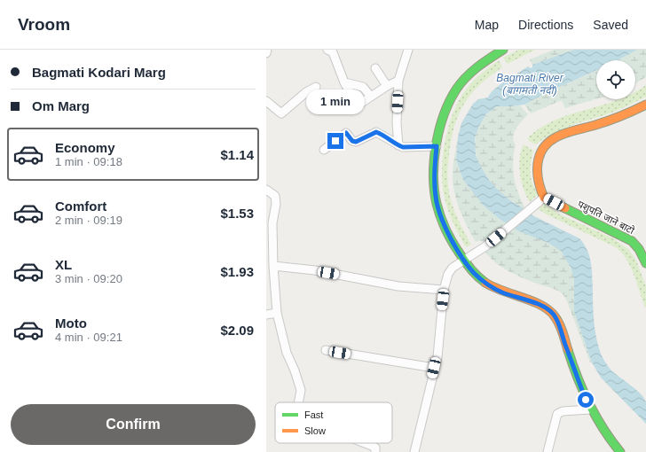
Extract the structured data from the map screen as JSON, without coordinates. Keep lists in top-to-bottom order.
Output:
{
  "streets": {
    "main road": ["पशुपति जाने बाटो"]
  },
  "water": ["Bagmati River (बागमती नदी)"],
  "legend": ["Fast", "Slow"],
  "page": {
    "header": "Vroom",
    "nav": ["Map", "Directions", "Saved"],
    "banner": ["Bagmati Kodari Marg", "Om Marg"],
    "bubble": "1 min",
    "list": [
      {
        "name": "Economy",
        "note": "1 min · 09:18",
        "value": "$1.14"
      },
      {
        "name": "Comfort",
        "note": "2 min · 09:19",
        "value": "$1.53"
      },
      {
        "name": "XL",
        "note": "3 min · 09:20",
        "value": "$1.93"
      },
      {
        "name": "Moto",
        "note": "4 min · 09:21",
        "value": "$2.09"
      }
    ],
    "buttons": "Confirm"
  }
}
